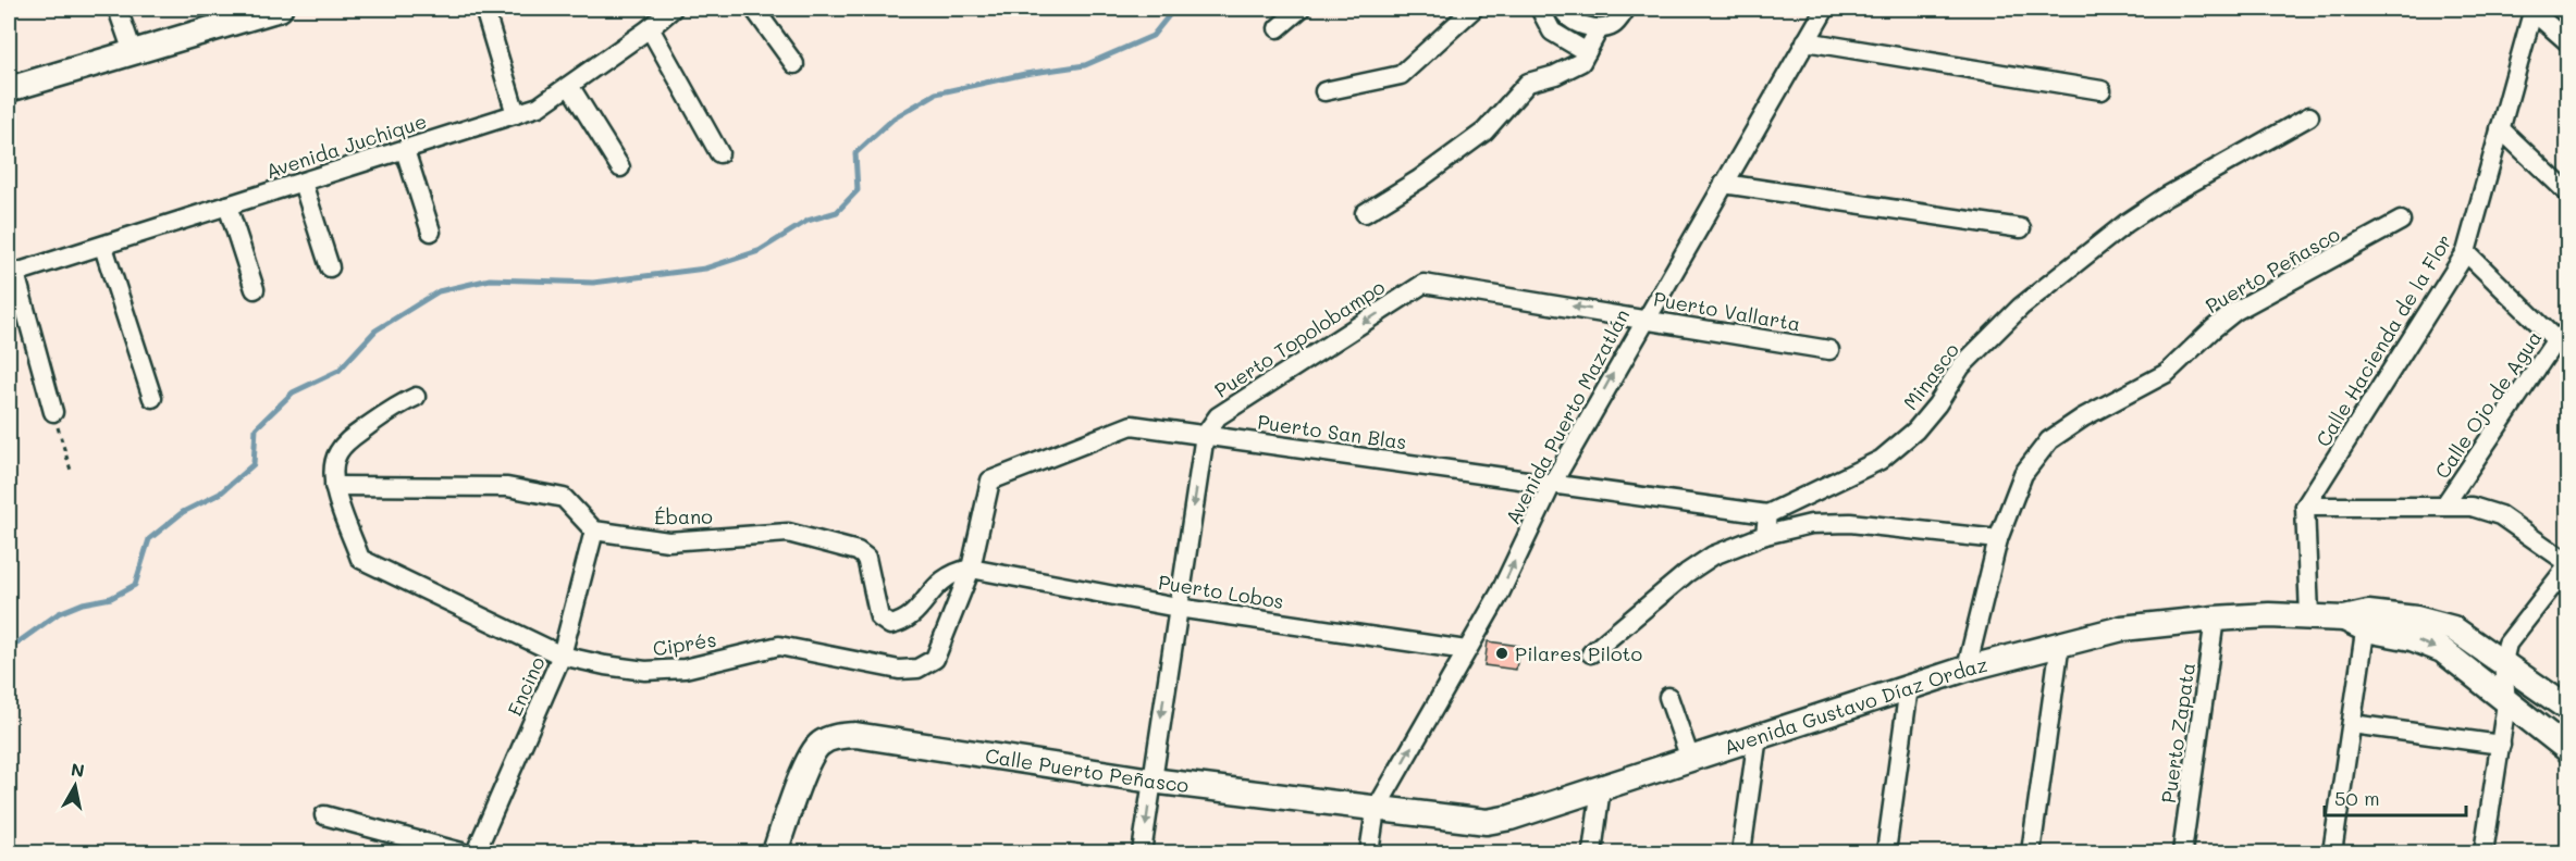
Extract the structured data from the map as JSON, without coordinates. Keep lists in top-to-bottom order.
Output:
{
  "streets": {
    "street": [
      "Avenida Juchique",
      "Puerto Peñasco",
      "Puerto Vallarta",
      "Puerto Topolobampo",
      "Calle Hacienda de la Flor",
      "Minasco",
      "Calle Ojo de Agua",
      "Avenida Puerto Mazatlán",
      "Puerto San Blas",
      "Ébano",
      "Puerto Lobos",
      "Ciprés",
      "Encino",
      "Avenida Gustavo Díaz Ordaz",
      "Puerto Zapata",
      "Calle Puerto Peñasco"
    ]
  },
  "crossings": [
    ["Puerto Peñasco", "Avenida Gustavo Díaz Ordaz"],
    ["Puerto Vallarta", "Puerto Topolobampo"],
    ["Puerto Vallarta", "Avenida Puerto Mazatlán"],
    ["Puerto Topolobampo", "Puerto San Blas"],
    ["Minasco", "Puerto San Blas"],
    ["Avenida Puerto Mazatlán", "Puerto San Blas"],
    ["Avenida Puerto Mazatlán", "Puerto Lobos"],
    ["Avenida Puerto Mazatlán", "Avenida Gustavo Díaz Ordaz"],
    ["Avenida Puerto Mazatlán", "Calle Puerto Peñasco"],
    ["Puerto San Blas", "Ébano"],
    ["Puerto San Blas", "Puerto Lobos"],
    ["Puerto San Blas", "Ciprés"],
    ["Ébano", "Puerto Lobos"],
    ["Ébano", "Ciprés"],
    ["Ébano", "Encino"],
    ["Puerto Lobos", "Ciprés"],
    ["Ciprés", "Encino"],
    ["Avenida Gustavo Díaz Ordaz", "Puerto Zapata"],
    ["Avenida Gustavo Díaz Ordaz", "Calle Puerto Peñasco"]
  ],
  "one_way": ["Puerto Vallarta", "Puerto Topolobampo", "Avenida Puerto Mazatlán"],
  "places": ["Pilares Piloto"],
  "scale_bar": "50 m",
  "north": "top"
}
